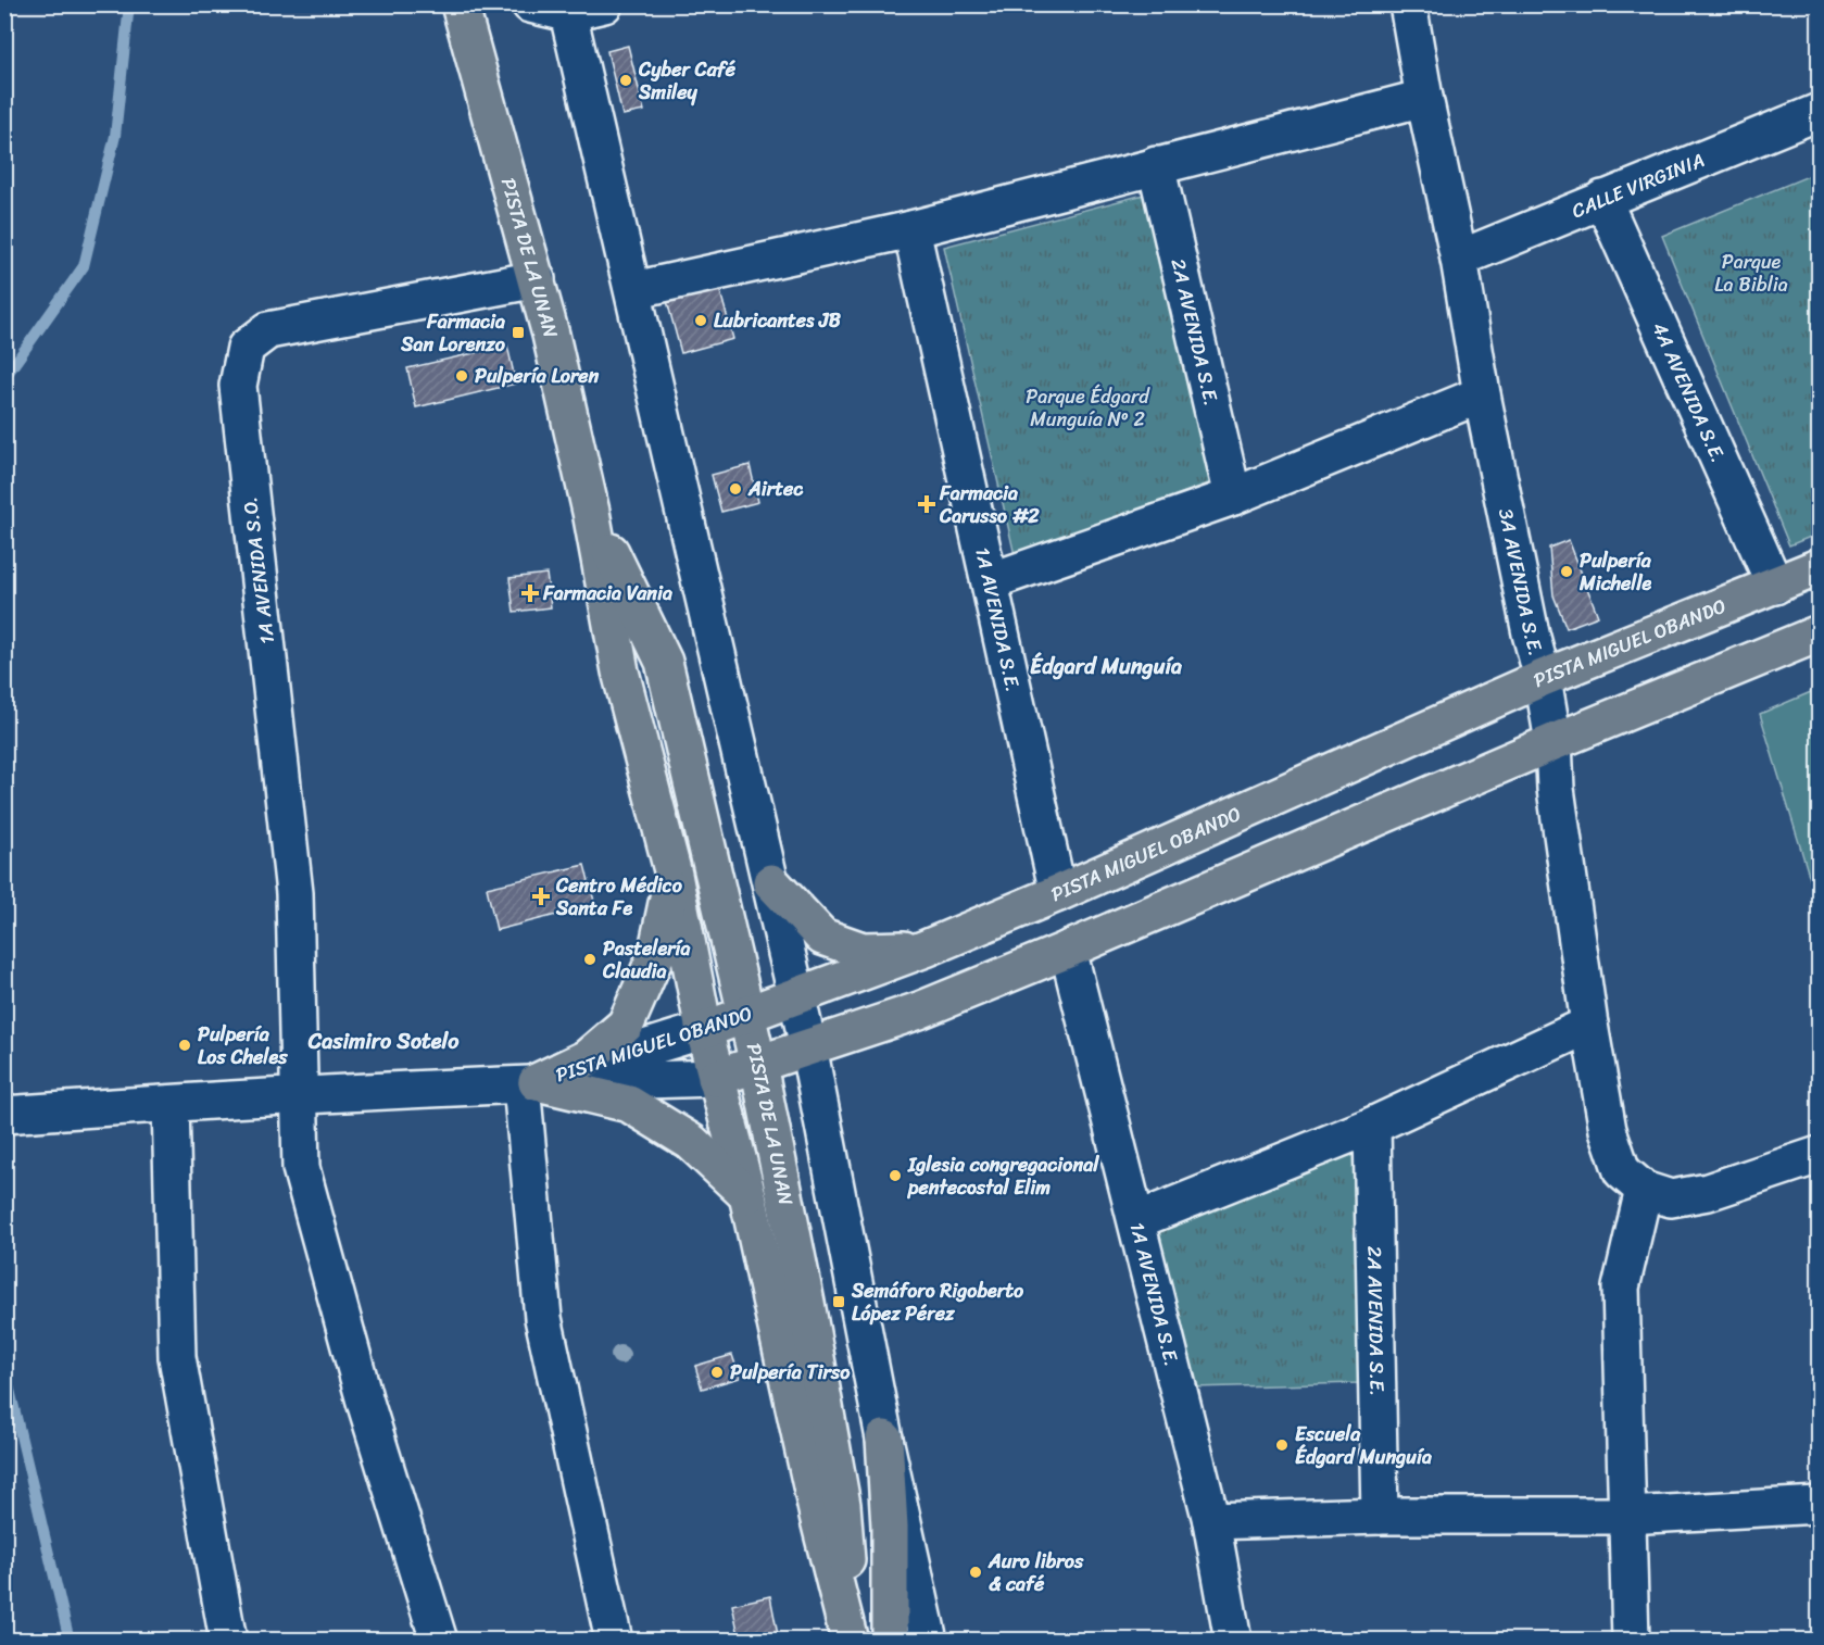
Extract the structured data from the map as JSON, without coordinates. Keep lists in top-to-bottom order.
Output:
{
  "streets": {
    "main road": ["PISTA DE LA UNAN", "PISTA MIGUEL OBANDO"],
    "street": [
      "CALLE VIRGINIA",
      "2A AVENIDA S.E.",
      "4A AVENIDA S.E.",
      "1A AVENIDA S.O.",
      "3A AVENIDA S.E.",
      "1A AVENIDA S.E."
    ]
  },
  "crossings": [
    ["CALLE VIRGINIA", "4A AVENIDA S.E."],
    ["CALLE VIRGINIA", "3A AVENIDA S.E."],
    ["PISTA DE LA UNAN", "1A AVENIDA S.O."],
    ["PISTA DE LA UNAN", "PISTA MIGUEL OBANDO"],
    ["4A AVENIDA S.E.", "PISTA MIGUEL OBANDO"],
    ["3A AVENIDA S.E.", "PISTA MIGUEL OBANDO"],
    ["1A AVENIDA S.E.", "PISTA MIGUEL OBANDO"]
  ],
  "districts": ["Édgard Munguía", "Casimiro Sotelo"],
  "parks": ["Parque La Biblia", "Parque Édgard Munguía Nº 2"],
  "places": {
    "other": [
      "Cyber Café Smiley",
      "Lubricantes JB",
      "Pulpería Loren",
      "Airtec",
      "Pulpería Michelle",
      "Pastelería Claudia",
      "Pulpería Los Cheles",
      "Iglesia congregacional pentecostal Elim",
      "Pulpería Tirso",
      "Escuela Édgard Munguía",
      "Auro libros & café"
    ],
    "transit": ["Farmacia San Lorenzo", "Semáforo Rigoberto López Pérez"],
    "health": ["Farmacia Carusso #2", "Farmacia Vania", "Centro Médico Santa Fe"]
  }
}
